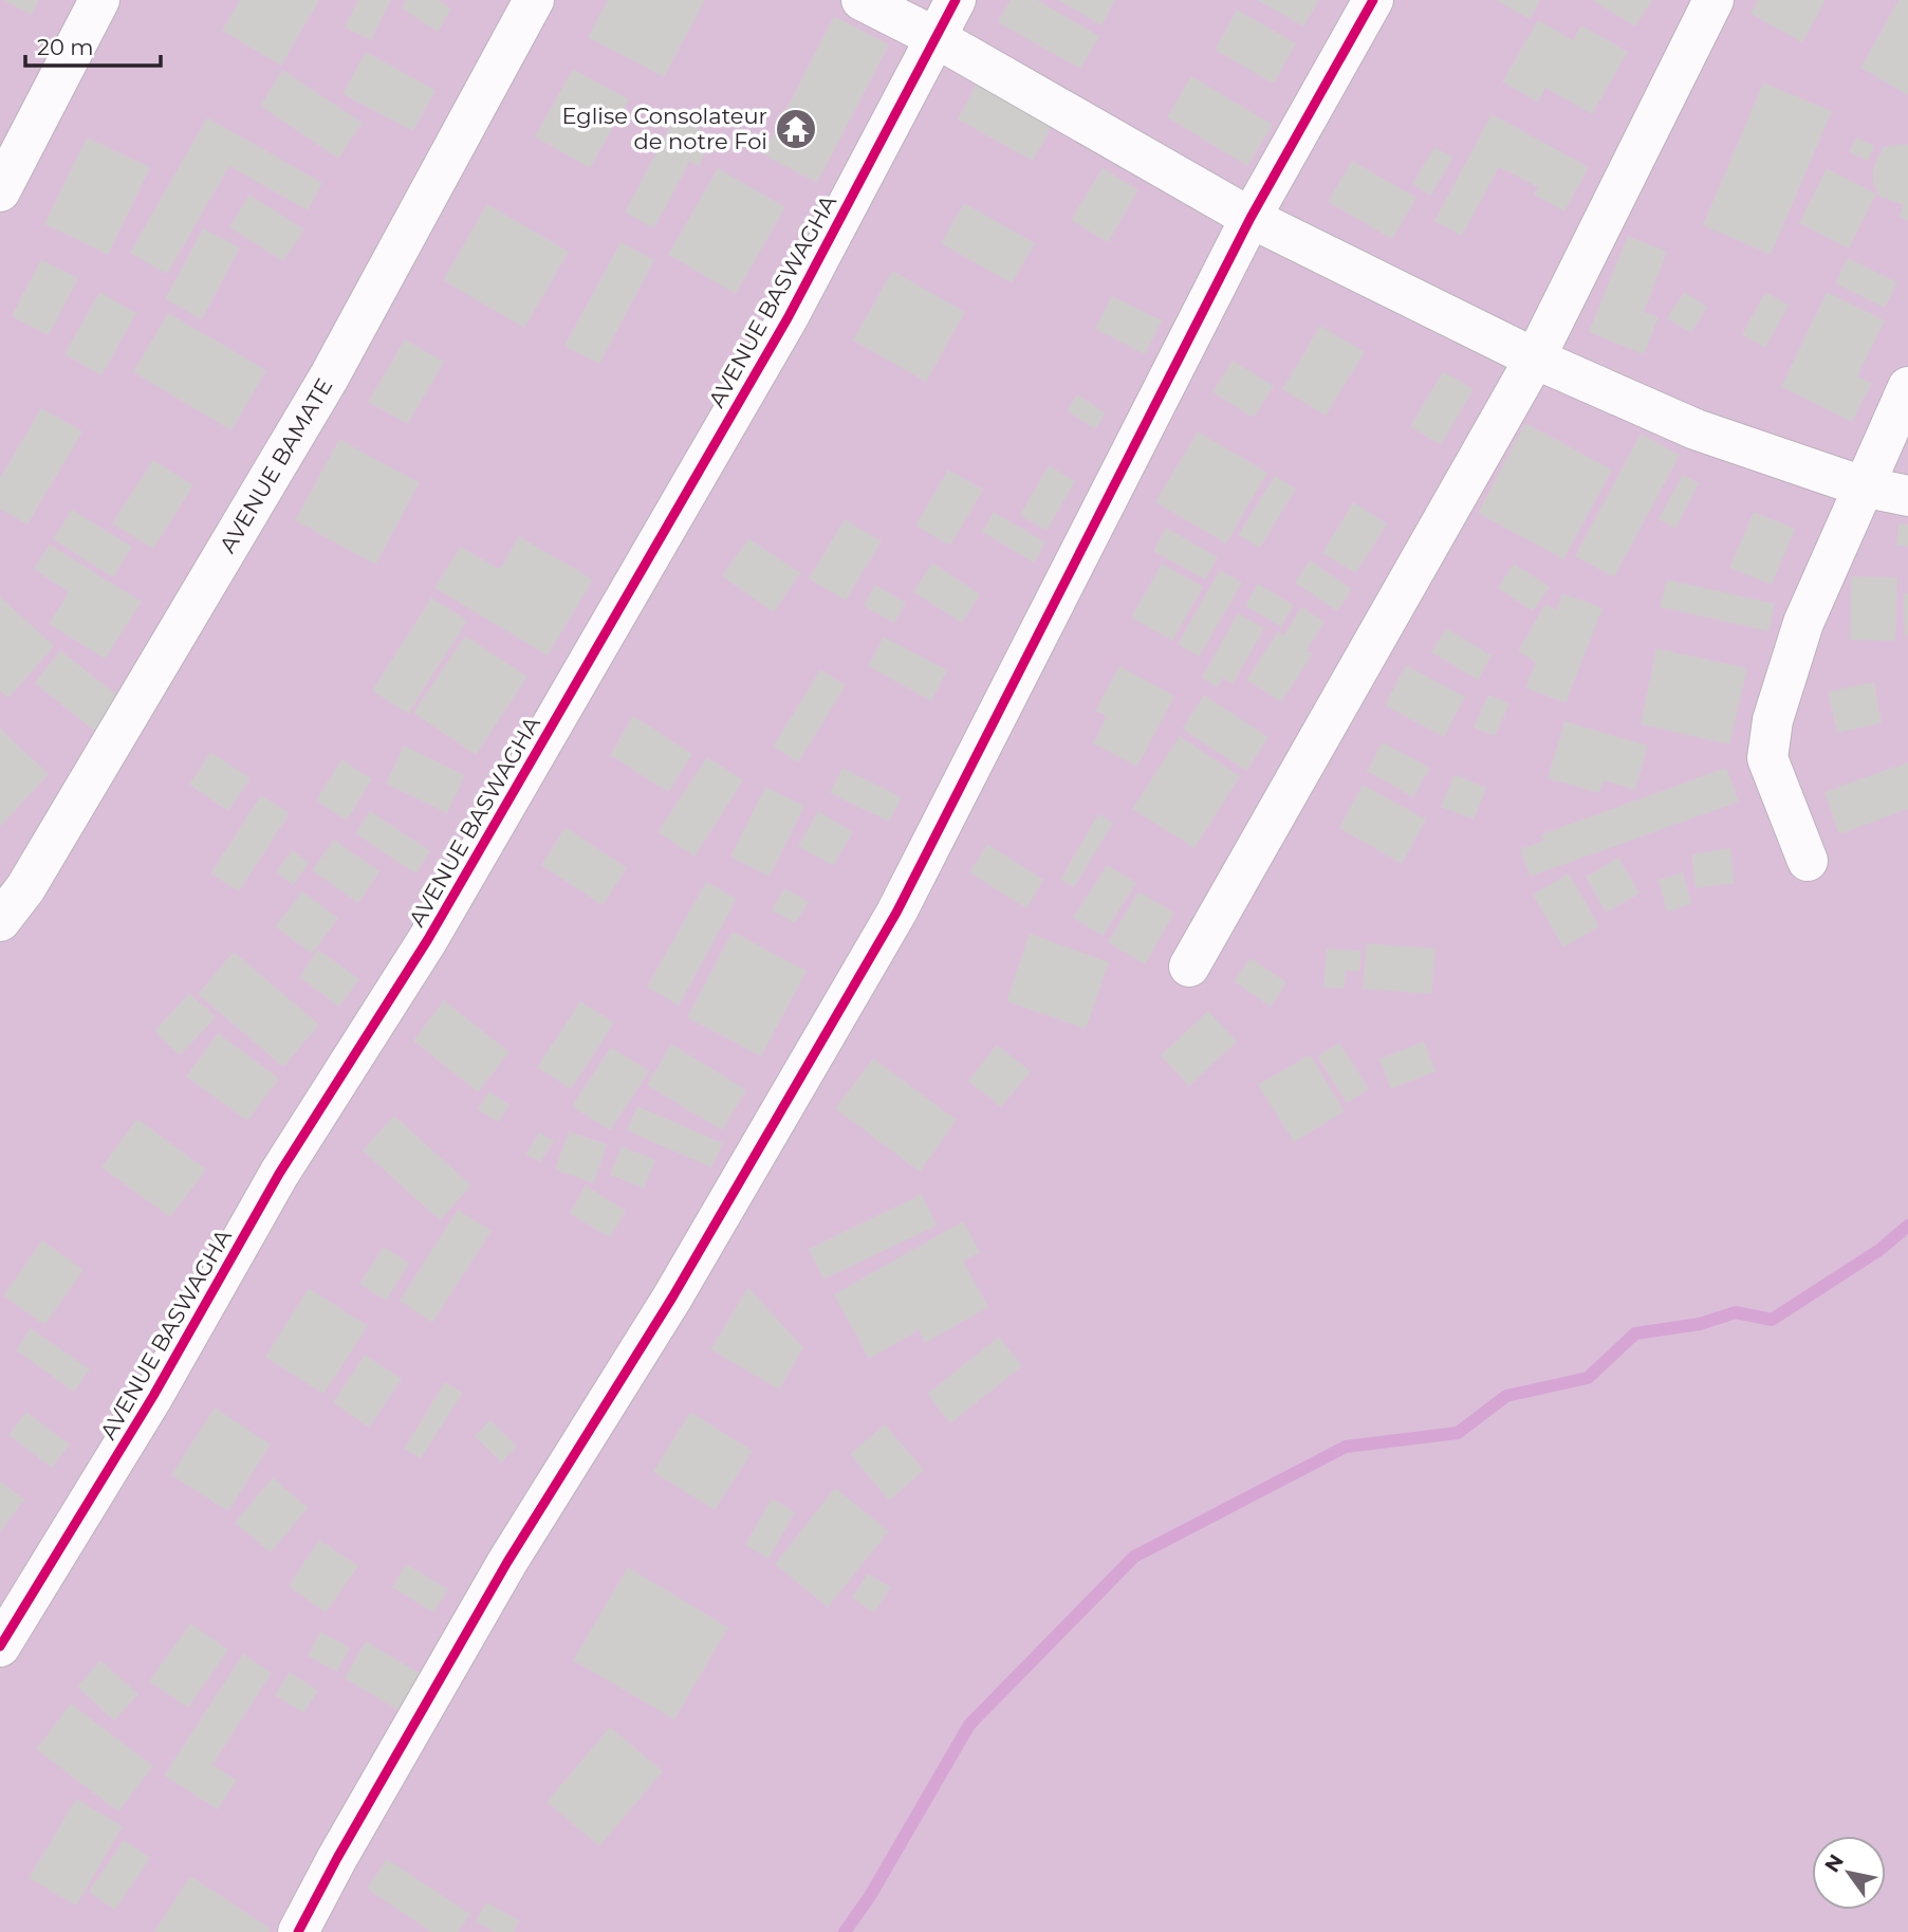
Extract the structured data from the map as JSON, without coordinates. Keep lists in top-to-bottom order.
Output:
{
  "streets": {
    "street": ["AVENUE BASWAGHA", "AVENUE BAMATE"]
  },
  "places": {
    "temple": ["Eglise Consolateur de notre Foi"]
  },
  "scale_bar": "20 m",
  "north": "top left"
}
